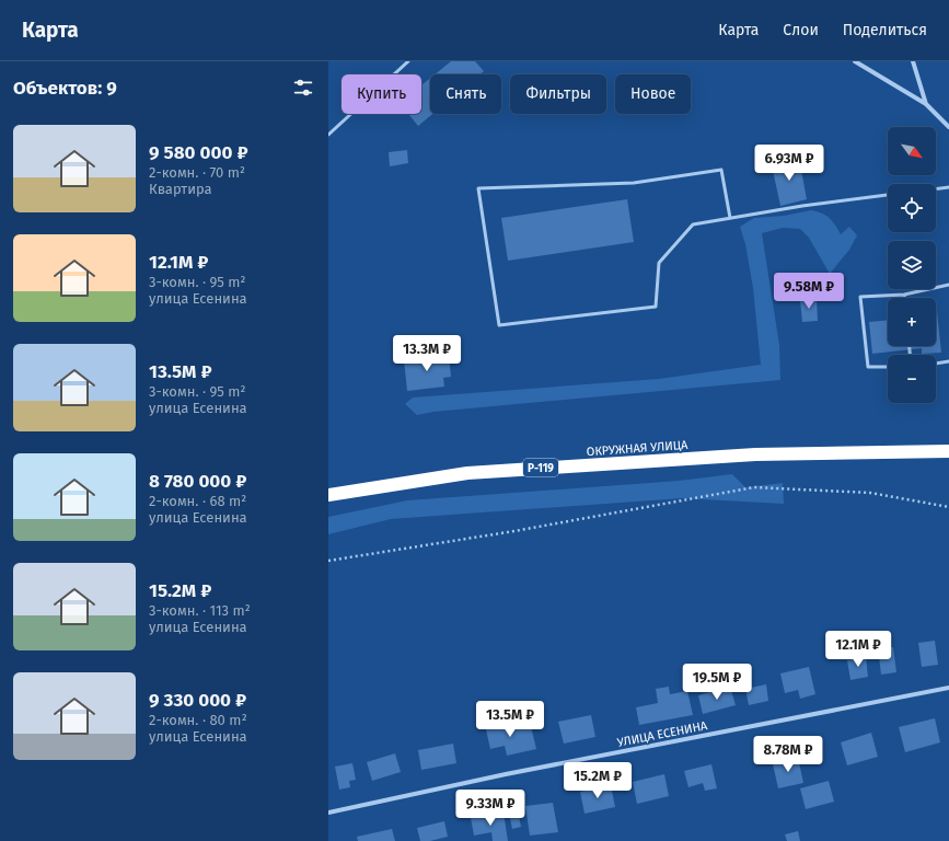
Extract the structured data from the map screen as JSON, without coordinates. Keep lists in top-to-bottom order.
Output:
{
  "streets": {
    "highway": ["ОКРУЖНАЯ УЛИЦА", "Р-119"],
    "street": ["УЛИЦА ЕСЕНИНА"]
  },
  "north": "bottom right",
  "page": {
    "header": "Карта",
    "nav": ["Карта", "Слои", "Поделиться"],
    "heading": "Объектов: 9",
    "chip": [
      "Купить",
      "Снять",
      "Фильтры",
      "Новое"
    ],
    "list": [
      {
        "name": "9 580 000 ₽",
        "note": "2-комн. · 70 m² · Квартира"
      },
      {
        "name": "12.1M ₽",
        "note": "3-комн. · 95 m² · улица Есенина"
      },
      {
        "name": "13.5M ₽",
        "note": "3-комн. · 95 m² · улица Есенина"
      },
      {
        "name": "8 780 000 ₽",
        "note": "2-комн. · 68 m² · улица Есенина"
      },
      {
        "name": "15.2M ₽",
        "note": "3-комн. · 113 m² · улица Есенина"
      },
      {
        "name": "9 330 000 ₽",
        "note": "2-комн. · 80 m² · улица Есенина"
      }
    ],
    "map_buttons": ["+", "−"],
    "price": [
      "6.93M ₽",
      "9.58M ₽",
      "13.3M ₽",
      "12.1M ₽",
      "19.5M ₽",
      "13.5M ₽",
      "8.78M ₽",
      "15.2M ₽",
      "9.33M ₽"
    ]
  }
}
